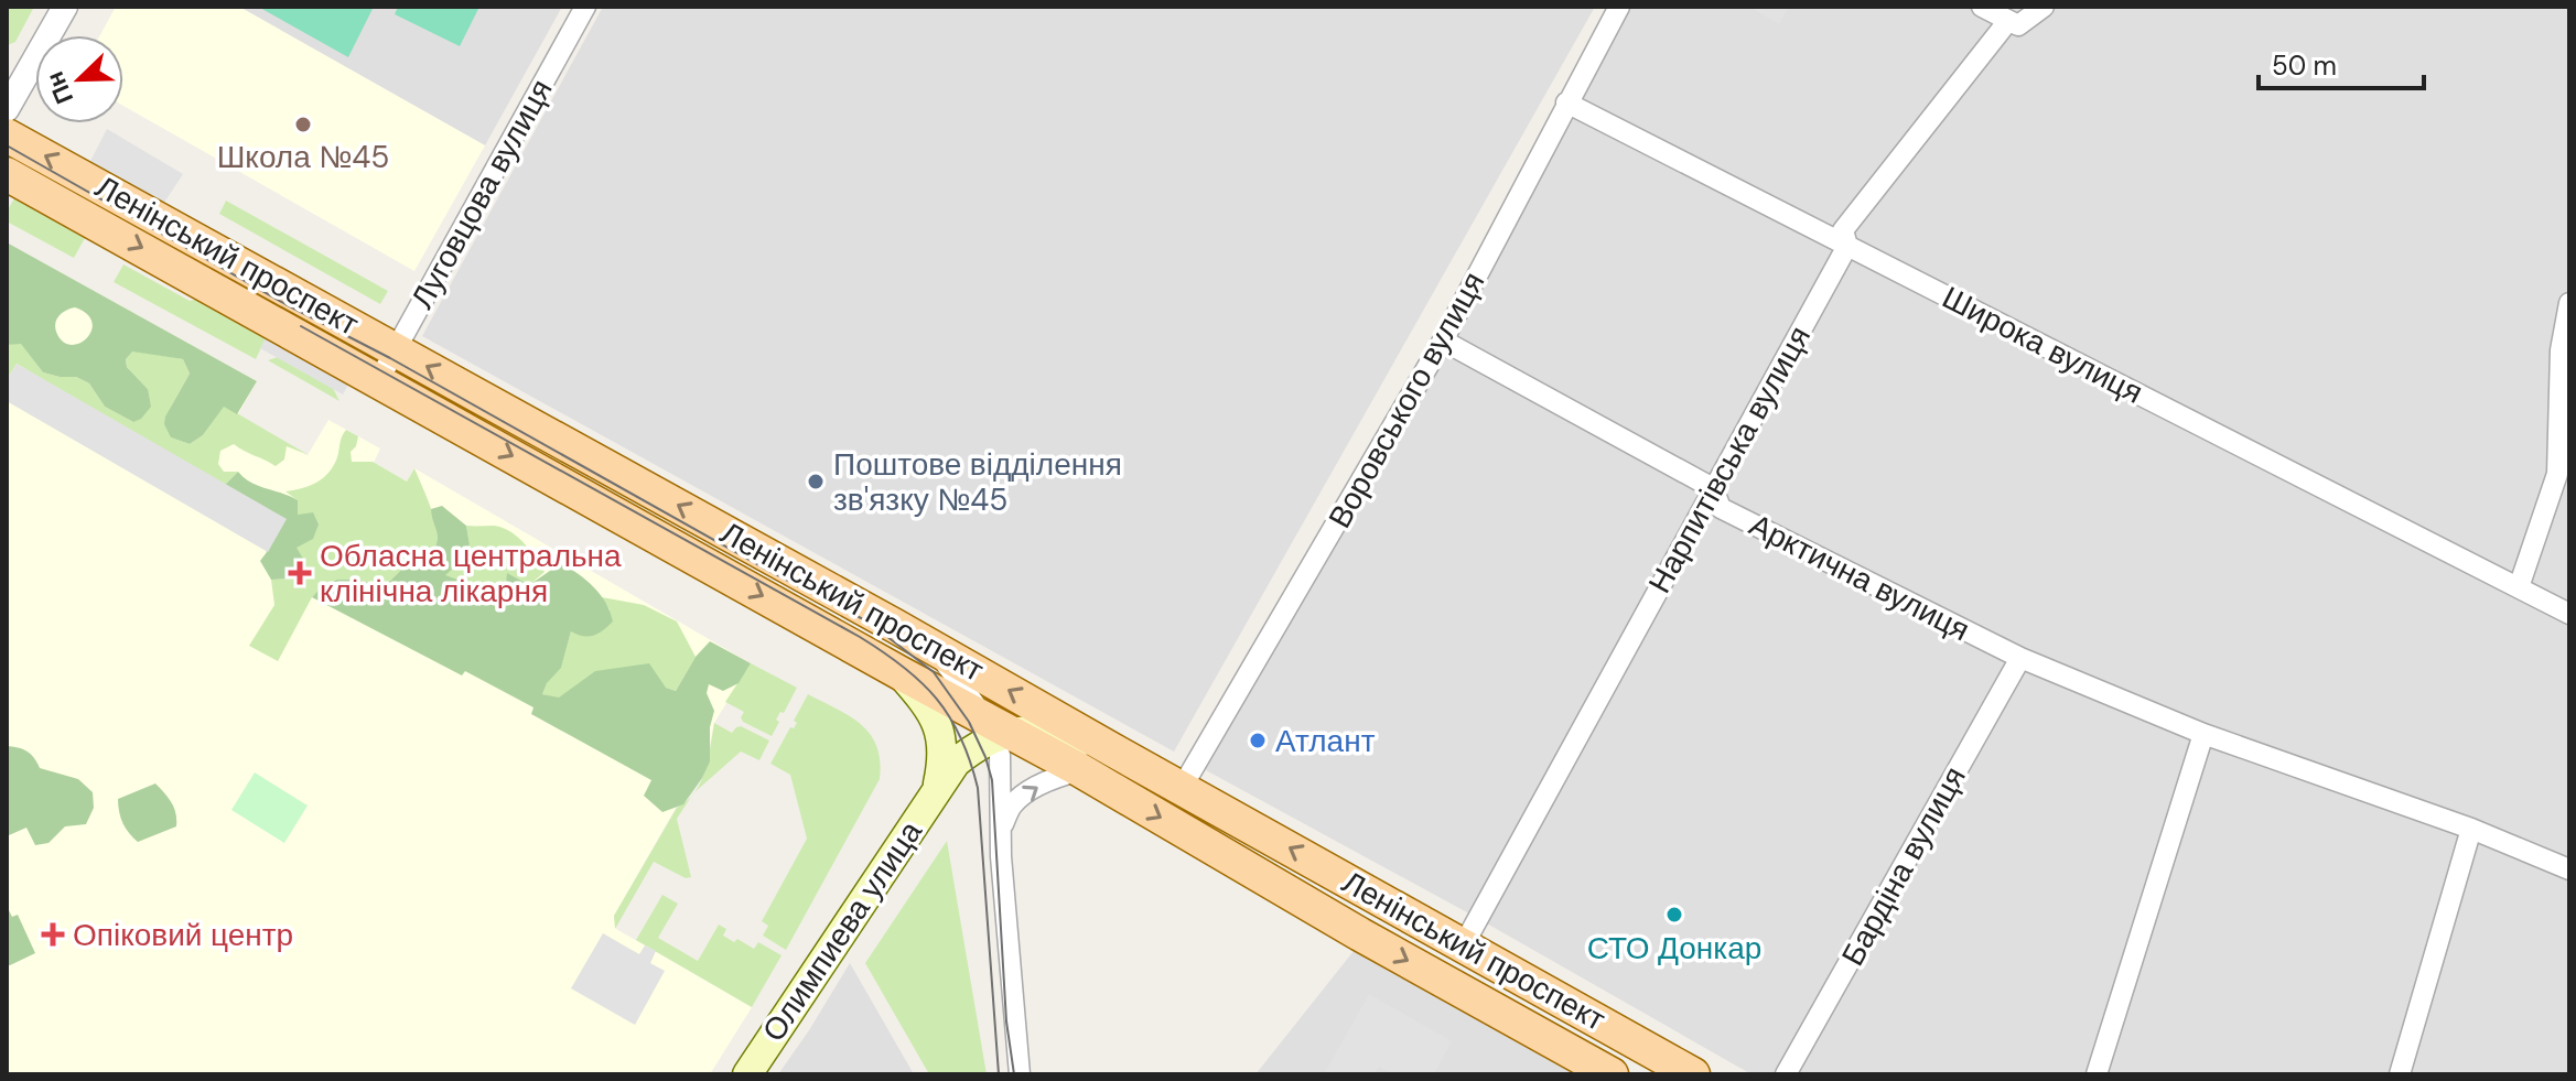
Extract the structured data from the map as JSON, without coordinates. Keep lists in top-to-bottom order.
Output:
{
  "streets": {
    "main road": ["Ленінський проспект", "Олимпиева улица"],
    "street": [
      "Луговцова вулиця",
      "Широка вулиця",
      "Воровського вулиця",
      "Нарпитівська вулиця",
      "Арктична вулиця",
      "Бардіна вулиця"
    ]
  },
  "crossings": [
    ["Луговцова вулиця", "Ленінський проспект"],
    ["Ленінський проспект", "Воровського вулиця"],
    ["Ленінський проспект", "Нарпитівська вулиця"],
    ["Широка вулиця", "Воровського вулиця"],
    ["Широка вулиця", "Нарпитівська вулиця"],
    ["Воровського вулиця", "Арктична вулиця"],
    ["Нарпитівська вулиця", "Арктична вулиця"],
    ["Арктична вулиця", "Бардіна вулиця"]
  ],
  "places": {
    "other": [
      "Школа №45",
      "Поштове відділення зв'язку №45",
      "Атлант",
      "СТО Донкар"
    ],
    "health": ["Обласна центральна клінічна лікарня", "Опіковий центр"]
  },
  "scale_bar": "50 m",
  "north": "bottom left"
}
